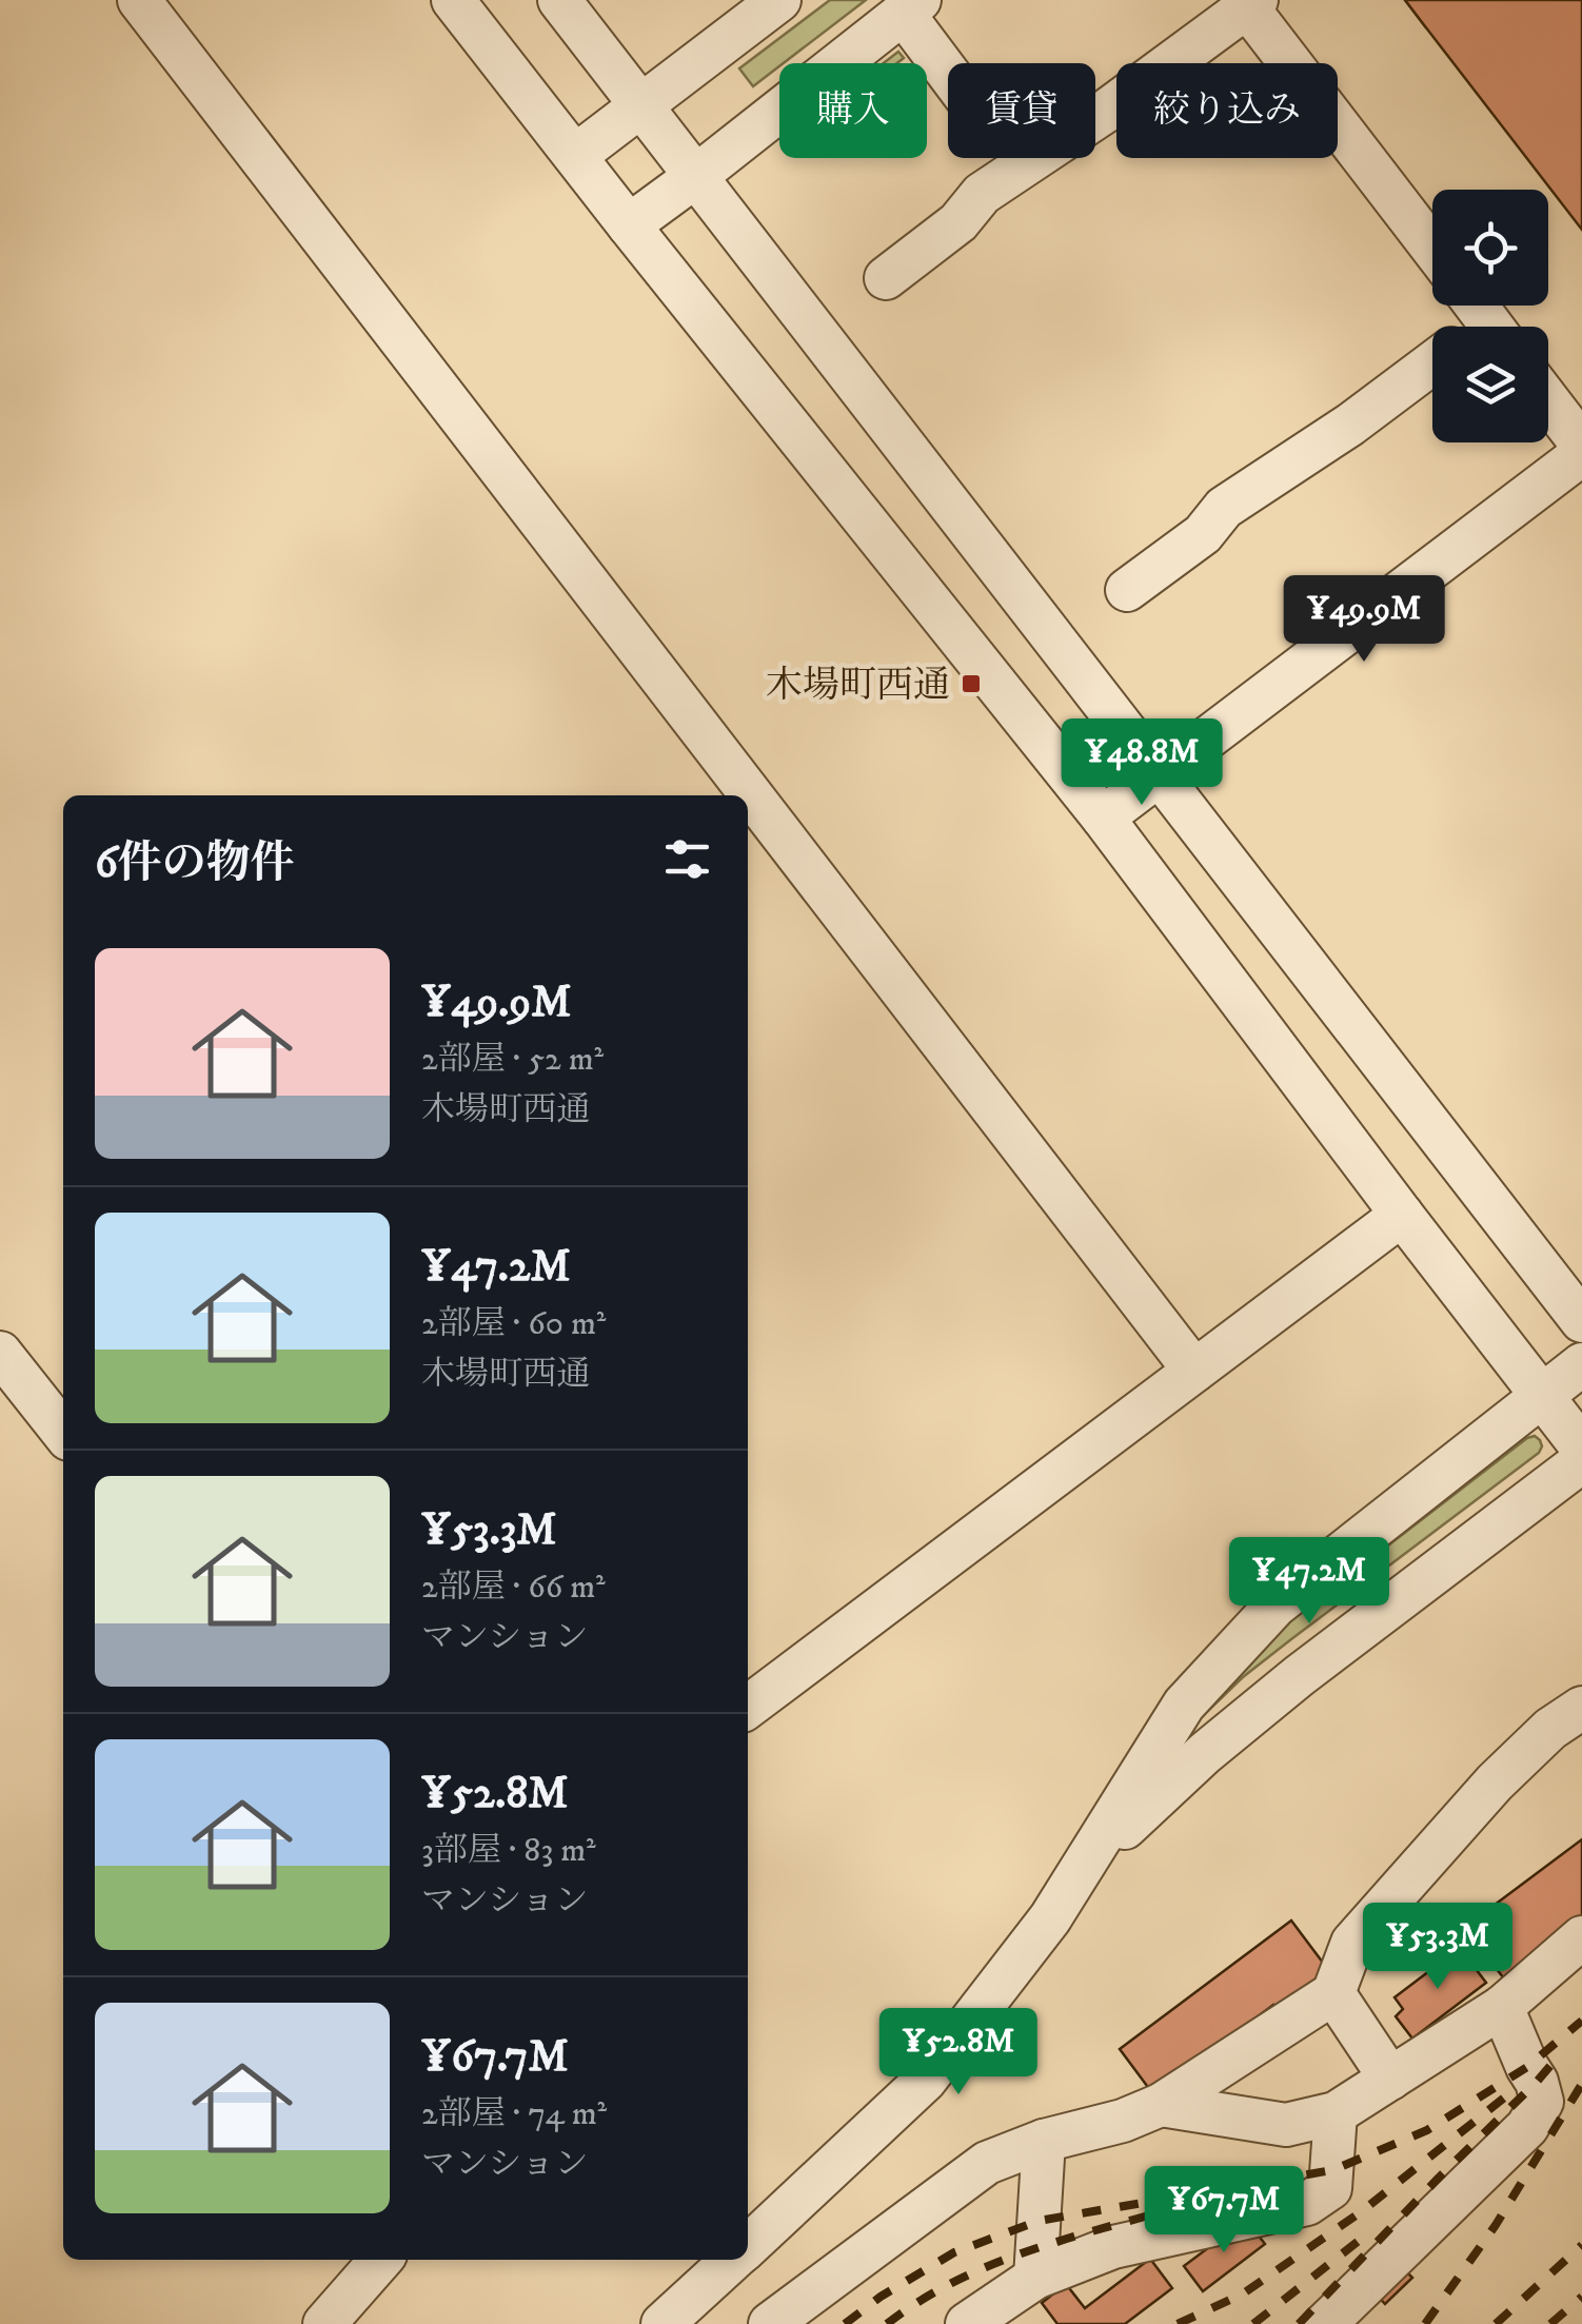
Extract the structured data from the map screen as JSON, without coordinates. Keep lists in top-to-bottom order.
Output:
{
  "places": {
    "transit": ["木場町西通"]
  },
  "page": {
    "chip": ["購入", "賃貸", "絞り込み"],
    "price": [
      "¥49.9M",
      "¥48.8M",
      "¥47.2M",
      "¥53.3M",
      "¥52.8M",
      "¥67.7M"
    ],
    "heading": "6件の物件",
    "list": [
      {
        "name": "¥49.9M",
        "note": "2部屋 · 52 m² · 木場町西通"
      },
      {
        "name": "¥47.2M",
        "note": "2部屋 · 60 m² · 木場町西通"
      },
      {
        "name": "¥53.3M",
        "note": "2部屋 · 66 m² · マンション"
      },
      {
        "name": "¥52.8M",
        "note": "3部屋 · 83 m² · マンション"
      },
      {
        "name": "¥67.7M",
        "note": "2部屋 · 74 m² · マンション"
      }
    ]
  }
}
